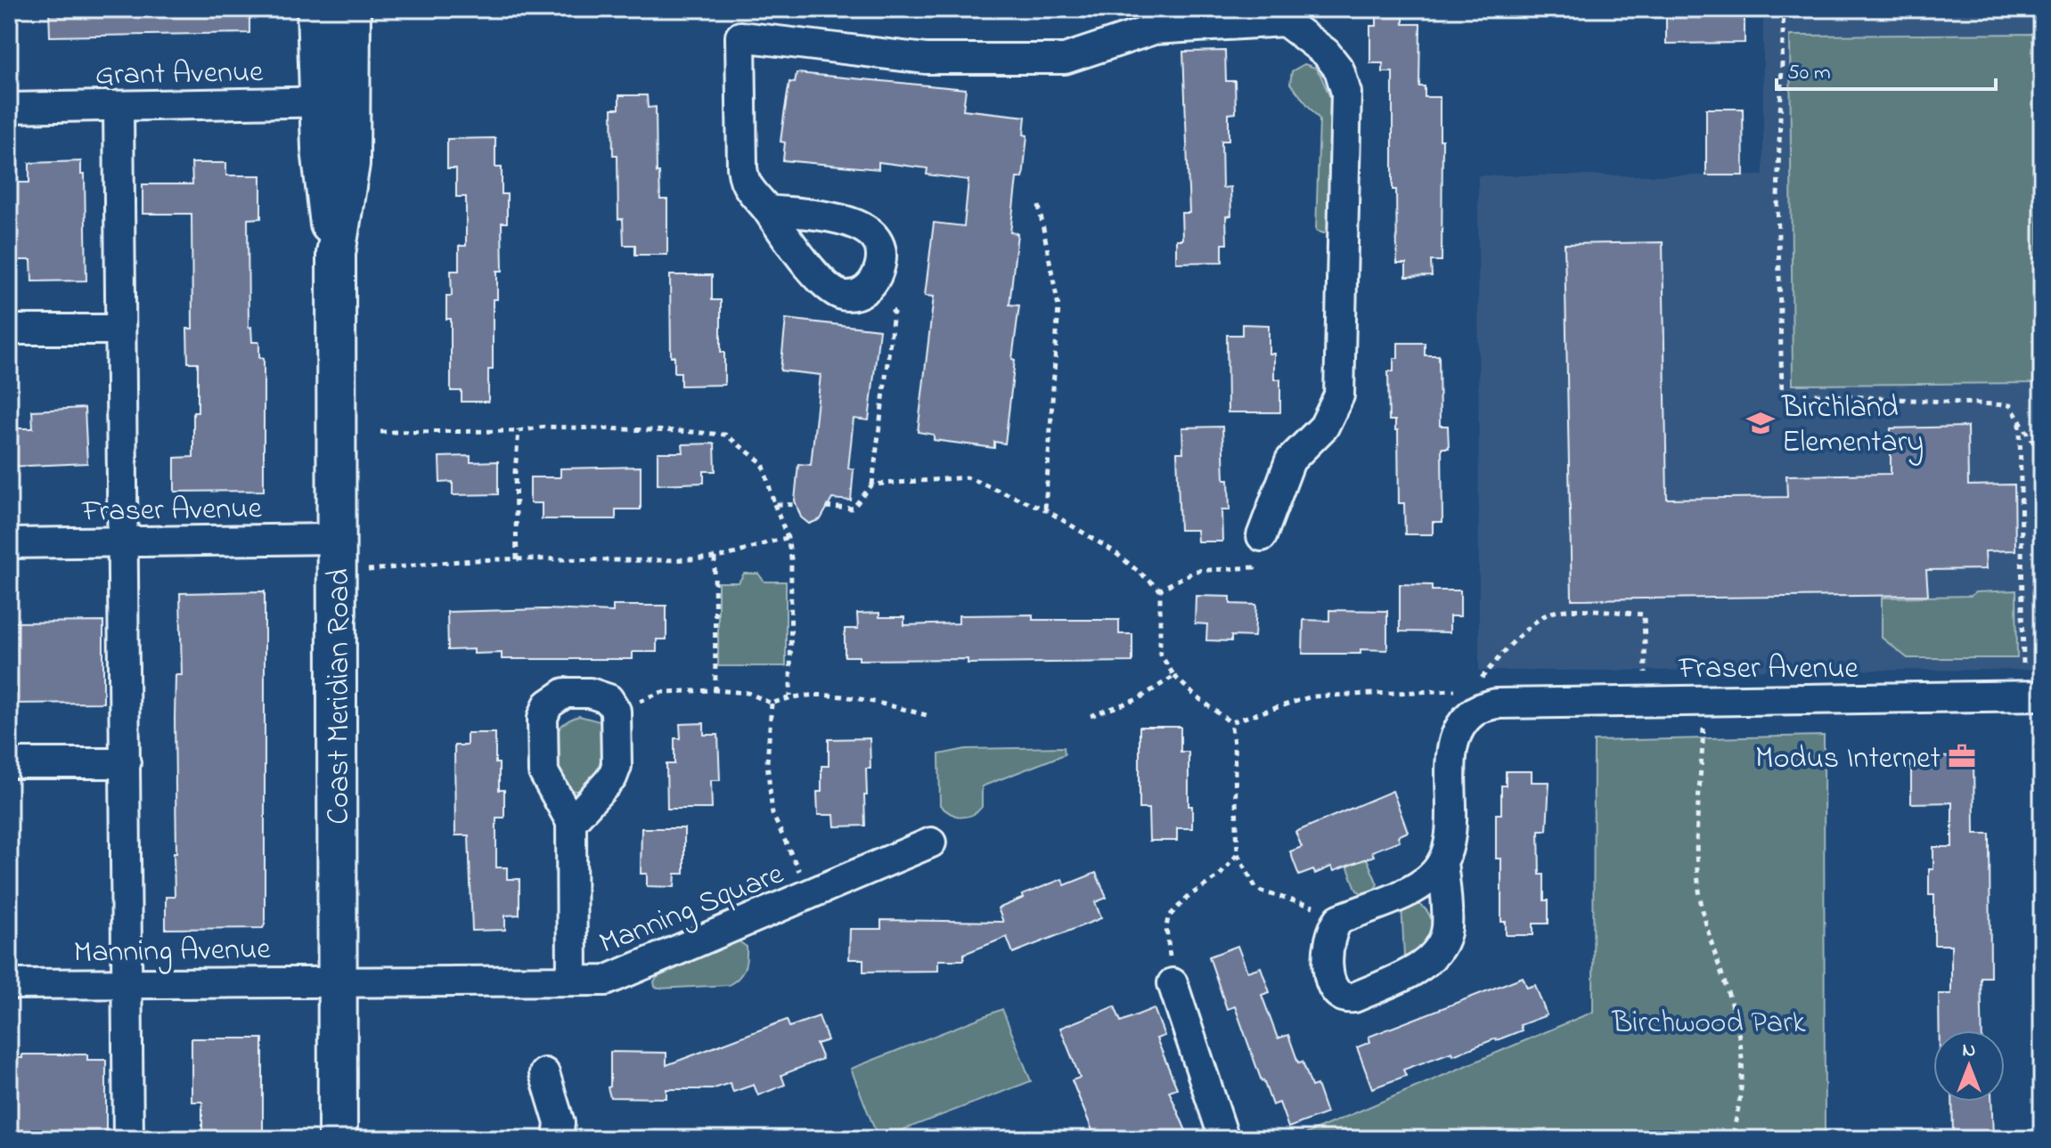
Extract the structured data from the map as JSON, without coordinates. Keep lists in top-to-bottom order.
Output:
{
  "streets": {
    "main road": ["Coast Meridian Road"],
    "street": [
      "Grant Avenue",
      "Fraser Avenue",
      "Manning Square",
      "Manning Avenue"
    ]
  },
  "crossings": [
    ["Grant Avenue", "Coast Meridian Road"],
    ["Fraser Avenue", "Coast Meridian Road"],
    ["Coast Meridian Road", "Manning Square"],
    ["Coast Meridian Road", "Manning Avenue"],
    ["Manning Square", "Manning Avenue"]
  ],
  "parks": ["Birchwood Park"],
  "places": {
    "school or university": ["Birchland Elementary"],
    "office": ["Modus Internet"]
  },
  "scale_bar": "50 m",
  "north": "top"
}
